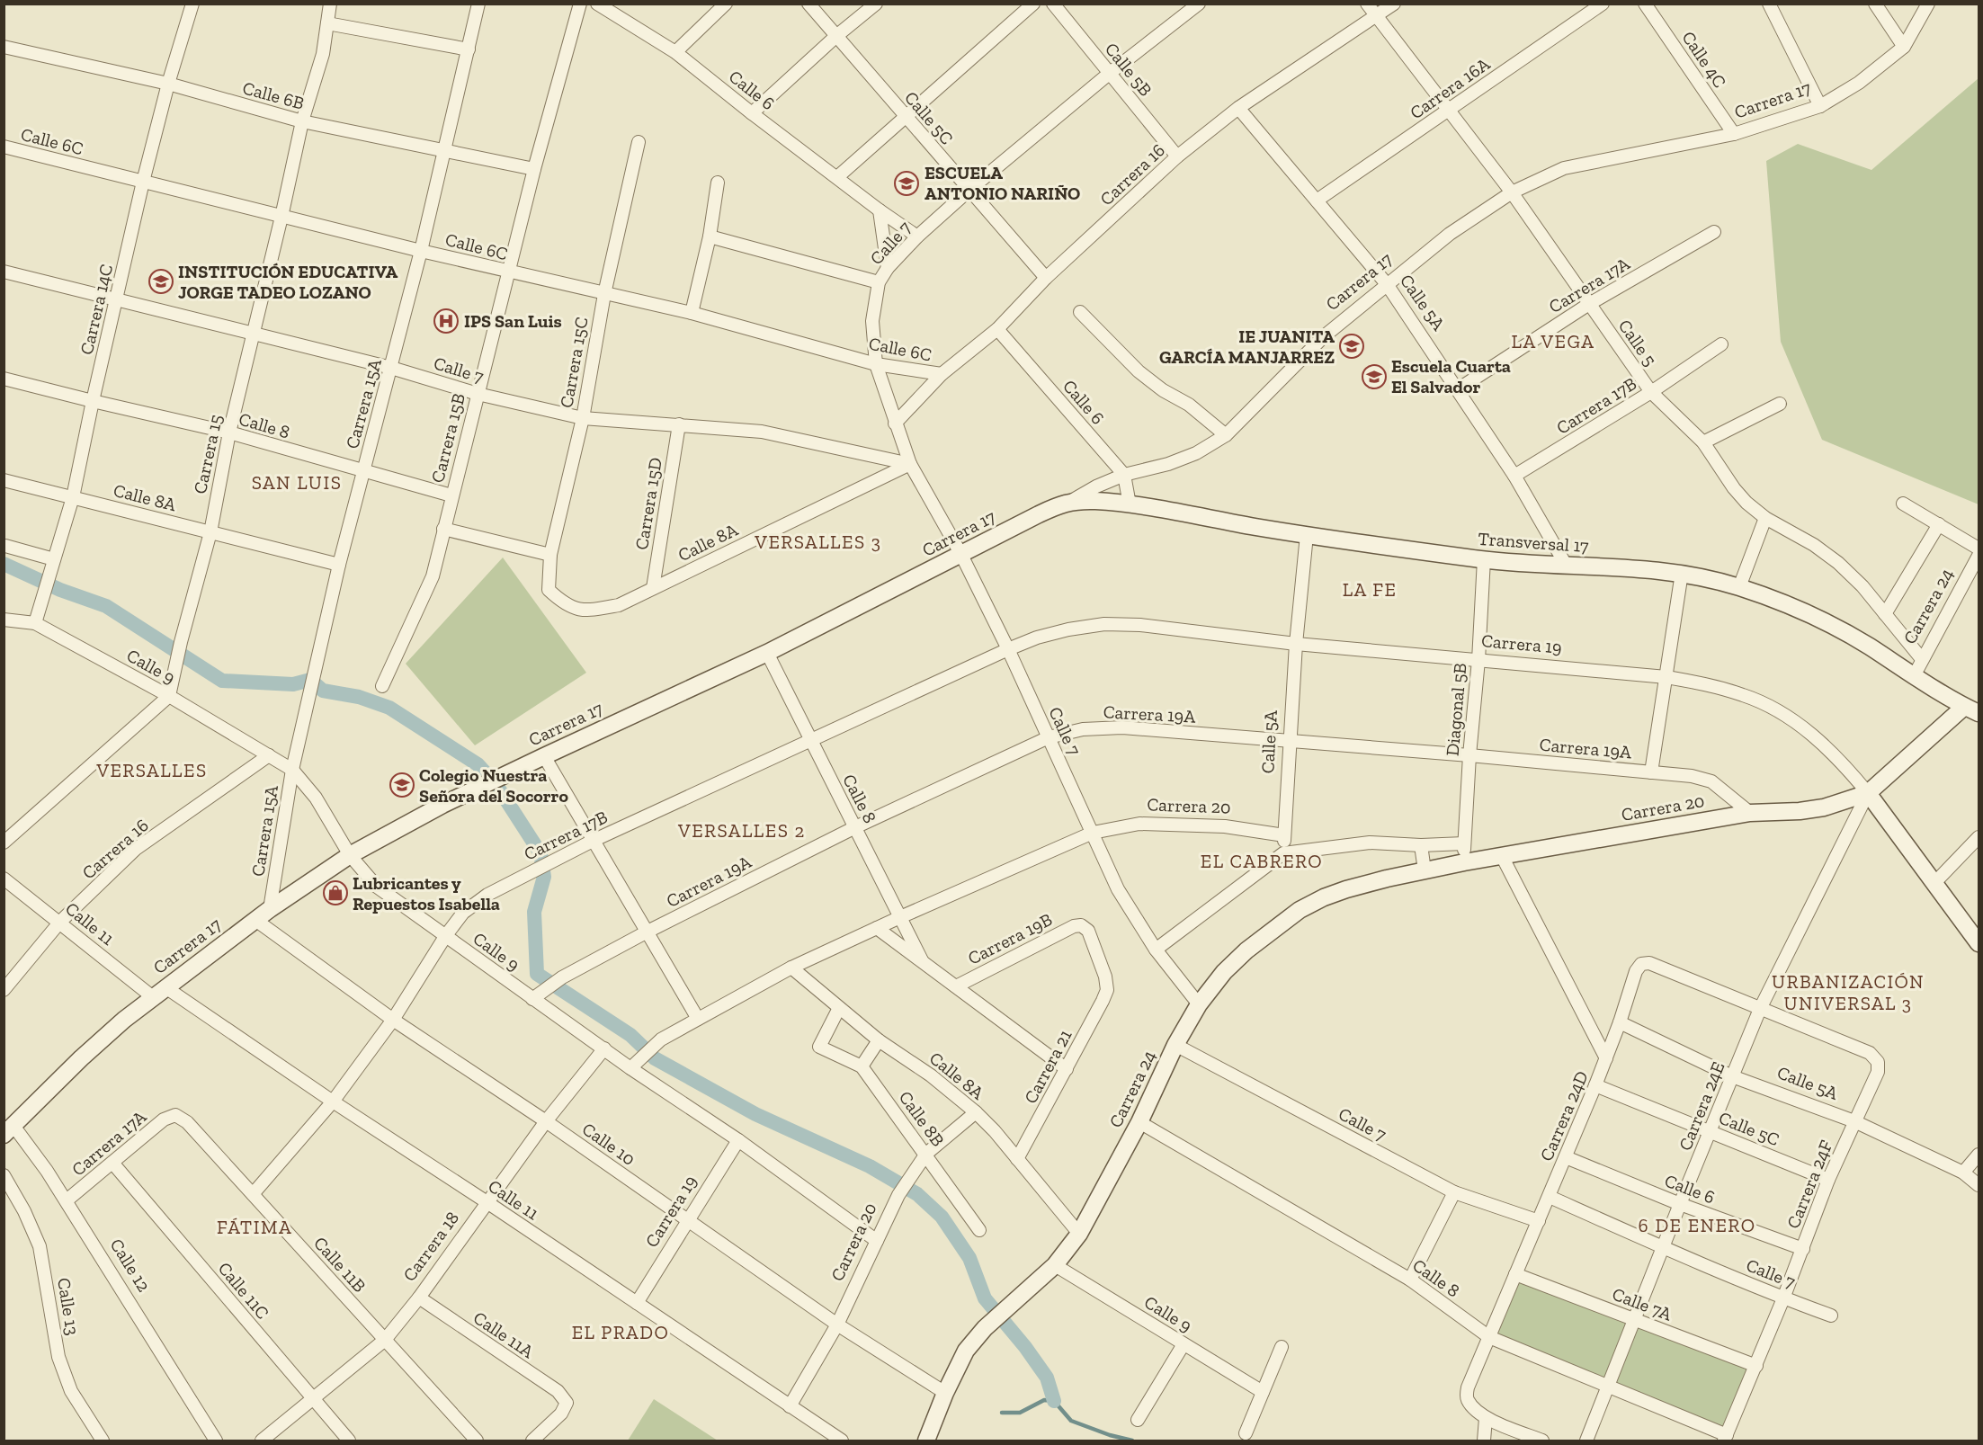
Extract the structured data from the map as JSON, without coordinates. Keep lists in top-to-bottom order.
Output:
{
  "streets": {
    "street": [
      "Calle 4C",
      "Calle 5B",
      "Carrera 16A",
      "Calle 6",
      "Calle 6B",
      "Carrera 17",
      "Calle 5C",
      "Calle 6C",
      "Carrera 16",
      "Calle 7",
      "Carrera 17A",
      "Calle 5A",
      "Carrera 14C",
      "Calle 5",
      "Carrera 15C",
      "Carrera 15A",
      "Carrera 17B",
      "Calle 8",
      "Carrera 15B",
      "Carrera 15",
      "Calle 8A",
      "Carrera 15D",
      "Transversal 17",
      "Carrera 24",
      "Carrera 19",
      "Calle 9",
      "Diagonal 5B",
      "Carrera 19A",
      "Carrera 20",
      "Calle 11",
      "Carrera 19B",
      "Carrera 21",
      "Carrera 24E",
      "Carrera 24D",
      "Calle 8B",
      "Calle 10",
      "Carrera 24F",
      "Carrera 18",
      "Calle 11B",
      "Calle 12",
      "Calle 11C",
      "Calle 7A",
      "Calle 13",
      "Calle 11A"
    ]
  },
  "crossings": [
    ["Calle 4C", "Carrera 17"],
    ["Calle 5B", "Carrera 16"],
    ["Calle 5B", "Calle 7"],
    ["Carrera 16A", "Calle 5A"],
    ["Carrera 16A", "Calle 5"],
    ["Calle 6", "Carrera 17"],
    ["Calle 6", "Carrera 16"],
    ["Calle 6", "Calle 7"],
    ["Calle 6", "Carrera 24E"],
    ["Calle 6", "Carrera 24D"],
    ["Calle 6", "Carrera 24F"],
    ["Calle 6B", "Carrera 14C"],
    ["Calle 6B", "Carrera 15A"],
    ["Calle 6B", "Carrera 15B"],
    ["Calle 6B", "Carrera 15"],
    ["Carrera 17", "Calle 7"],
    ["Carrera 17", "Calle 5A"],
    ["Carrera 17", "Calle 5"],
    ["Carrera 17", "Carrera 15A"],
    ["Carrera 17", "Calle 8"],
    ["Carrera 17", "Transversal 17"],
    ["Carrera 17", "Calle 9"],
    ["Carrera 17", "Calle 11"],
    ["Carrera 17", "Calle 10"],
    ["Carrera 17", "Calle 12"],
    ["Calle 5C", "Carrera 16"],
    ["Calle 5C", "Calle 7"],
    ["Calle 5C", "Carrera 24E"],
    ["Calle 5C", "Carrera 24D"],
    ["Calle 5C", "Carrera 24F"],
    ["Calle 6C", "Carrera 16"],
    ["Calle 6C", "Calle 7"],
    ["Calle 6C", "Carrera 14C"],
    ["Calle 6C", "Carrera 15C"],
    ["Calle 6C", "Carrera 15A"],
    ["Calle 6C", "Carrera 15B"],
    ["Calle 6C", "Carrera 15"],
    ["Carrera 16", "Calle 7"],
    ["Carrera 16", "Calle 5A"],
    ["Carrera 16", "Calle 5"],
    ["Carrera 16", "Calle 9"],
    ["Carrera 16", "Calle 11"],
    ["Calle 7", "Carrera 14C"],
    ["Calle 7", "Carrera 15C"],
    ["Calle 7", "Carrera 15A"],
    ["Calle 7", "Carrera 17B"],
    ["Calle 7", "Carrera 15B"],
    ["Calle 7", "Carrera 15"],
    ["Calle 7", "Calle 8A"],
    ["Calle 7", "Carrera 15D"],
    ["Calle 7", "Carrera 24"],
    ["Calle 7", "Carrera 19"],
    ["Calle 7", "Carrera 19A"],
    ["Calle 7", "Carrera 20"],
    ["Calle 7", "Carrera 24E"],
    ["Calle 7", "Carrera 24D"],
    ["Calle 7", "Carrera 24F"],
    ["Carrera 17A", "Calle 5A"],
    ["Carrera 17A", "Calle 5"],
    ["Carrera 17A", "Calle 11B"],
    ["Carrera 17A", "Calle 12"],
    ["Carrera 17A", "Calle 11C"],
    ["Calle 5A", "Carrera 17B"],
    ["Calle 5A", "Transversal 17"],
    ["Calle 5A", "Carrera 19"],
    ["Calle 5A", "Carrera 19A"],
    ["Calle 5A", "Carrera 20"],
    ["Calle 5A", "Carrera 24E"],
    ["Calle 5A", "Carrera 24D"],
    ["Calle 5A", "Carrera 24F"],
    ["Carrera 14C", "Calle 8"],
    ["Carrera 14C", "Calle 8A"],
    ["Carrera 14C", "Calle 9"],
    ["Calle 5", "Carrera 17B"],
    ["Calle 5", "Carrera 24"],
    ["Carrera 15C", "Calle 8A"],
    ["Carrera 15A", "Calle 8"],
    ["Carrera 15A", "Calle 8A"],
    ["Carrera 15A", "Calle 9"],
    ["Carrera 17B", "Calle 8"],
    ["Carrera 17B", "Carrera 19"],
    ["Carrera 17B", "Calle 9"],
    ["Carrera 17B", "Calle 11"],
    ["Carrera 17B", "Calle 10"],
    ["Carrera 17B", "Calle 11B"],
    ["Calle 8", "Carrera 15B"],
    ["Calle 8", "Carrera 15"],
    ["Calle 8", "Carrera 24"],
    ["Calle 8", "Carrera 19A"],
    ["Calle 8", "Carrera 19B"],
    ["Calle 8", "Carrera 21"],
    ["Calle 8", "Carrera 24E"],
    ["Calle 8", "Carrera 24D"],
    ["Calle 8", "Carrera 24F"],
    ["Carrera 15", "Calle 8A"],
    ["Carrera 15", "Calle 9"],
    ["Calle 8A", "Carrera 15D"],
    ["Calle 8A", "Carrera 24"],
    ["Calle 8A", "Carrera 20"],
    ["Calle 8A", "Carrera 21"],
    ["Calle 8A", "Calle 8B"],
    ["Transversal 17", "Carrera 24"],
    ["Transversal 17", "Diagonal 5B"],
    ["Transversal 17", "Carrera 20"],
    ["Carrera 24", "Calle 9"],
    ["Carrera 24", "Diagonal 5B"],
    ["Carrera 24", "Carrera 20"],
    ["Carrera 24", "Calle 10"],
    ["Carrera 19", "Calle 9"],
    ["Carrera 19", "Diagonal 5B"],
    ["Carrera 19", "Carrera 20"],
    ["Carrera 19", "Calle 11"],
    ["Carrera 19", "Carrera 24E"],
    ["Carrera 19", "Calle 10"],
    ["Calle 9", "Carrera 19A"],
    ["Calle 9", "Carrera 20"],
    ["Calle 9", "Carrera 18"],
    ["Diagonal 5B", "Carrera 19A"],
    ["Diagonal 5B", "Carrera 20"],
    ["Carrera 19A", "Carrera 20"],
    ["Carrera 20", "Calle 11"],
    ["Carrera 20", "Carrera 24E"],
    ["Carrera 20", "Calle 8B"],
    ["Carrera 20", "Calle 10"],
    ["Calle 11", "Carrera 18"],
    ["Carrera 19B", "Carrera 21"],
    ["Carrera 24E", "Carrera 24D"],
    ["Carrera 24E", "Carrera 24F"],
    ["Carrera 24E", "Calle 7A"],
    ["Carrera 24D", "Carrera 24F"],
    ["Carrera 24D", "Calle 7A"],
    ["Calle 10", "Carrera 18"],
    ["Carrera 24F", "Calle 7A"],
    ["Carrera 18", "Calle 11B"],
    ["Carrera 18", "Calle 11C"],
    ["Carrera 18", "Calle 11A"]
  ],
  "districts": [
    "LA VEGA",
    "SAN LUIS",
    "VERSALLES 3",
    "LA FE",
    "VERSALLES",
    "VERSALLES 2",
    "EL CABRERO",
    "URBANIZACIÓN UNIVERSAL 3",
    "6 DE ENERO",
    "FÁTIMA",
    "EL PRADO"
  ],
  "places": {
    "school or university": [
      "ESCUELA ANTONIO NARIÑO",
      "INSTITUCIÓN EDUCATIVA JORGE TADEO LOZANO",
      "IE JUANITA GARCÍA MANJARREZ",
      "Escuela Cuarta El Salvador",
      "Colegio Nuestra Señora del Socorro"
    ],
    "hospital": ["IPS San Luis"],
    "shop": ["Lubricantes y Repuestos Isabella"]
  }
}
